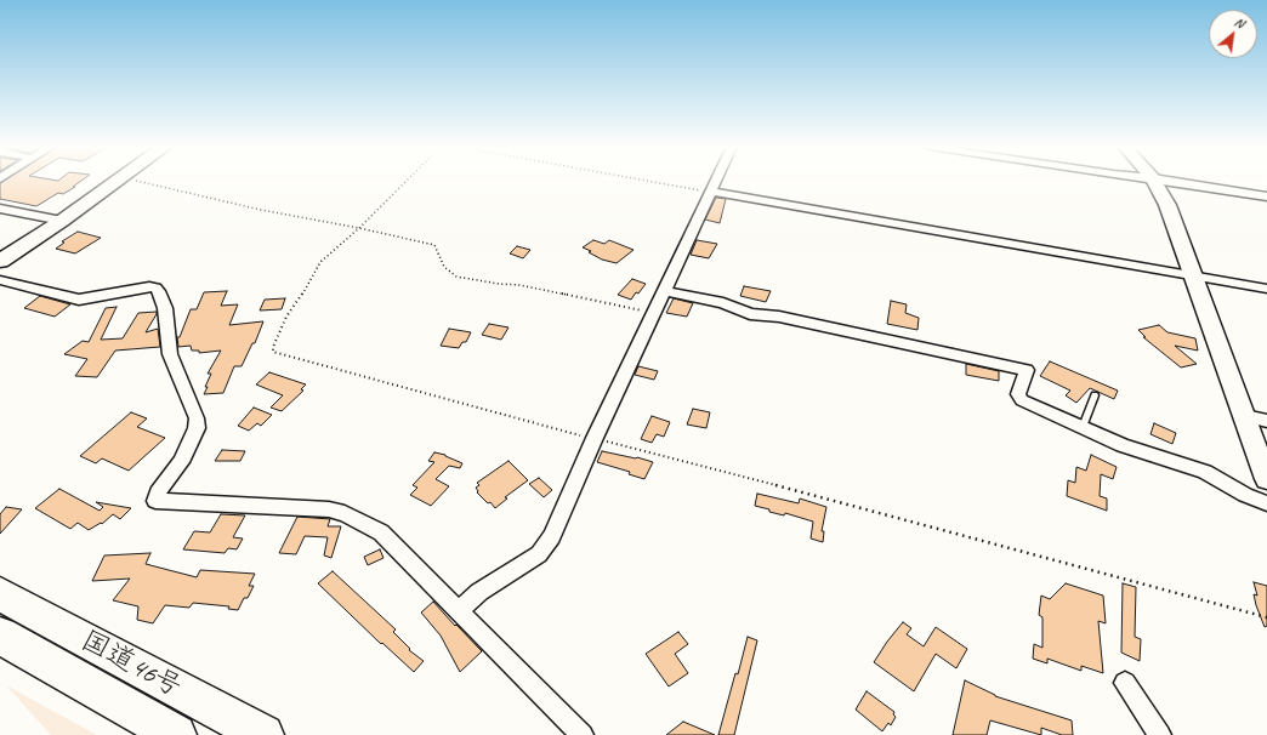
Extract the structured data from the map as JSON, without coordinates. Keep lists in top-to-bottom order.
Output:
{
  "streets": {
    "highway": ["国道46号"]
  },
  "north": "top right"
}
